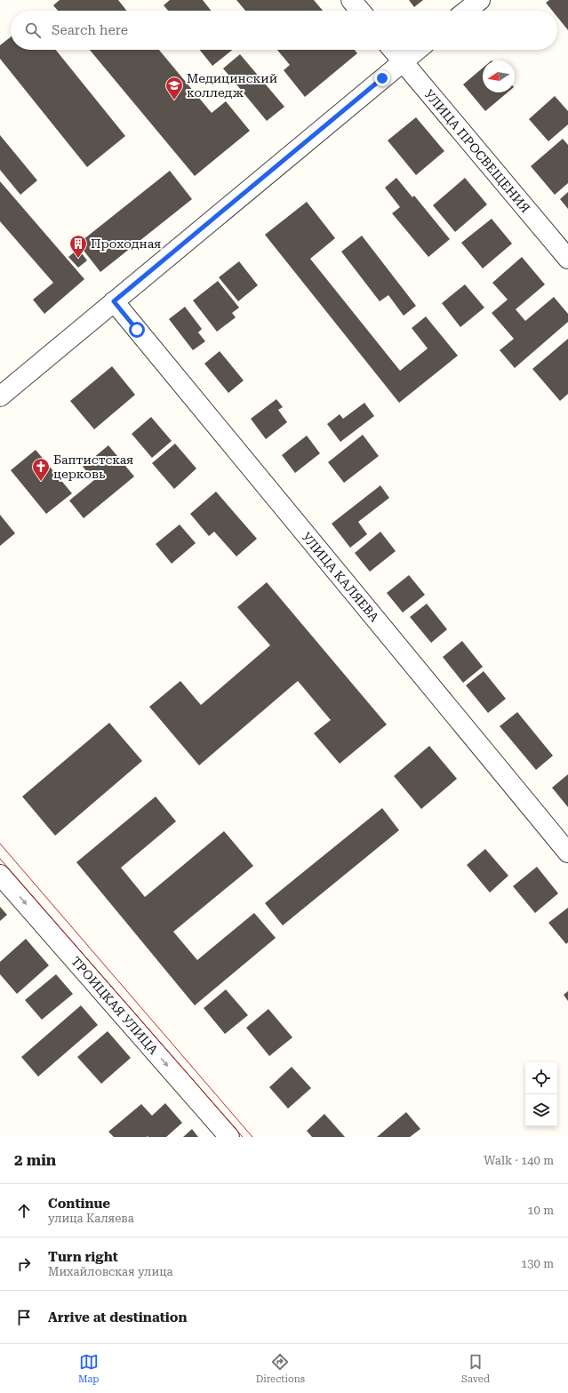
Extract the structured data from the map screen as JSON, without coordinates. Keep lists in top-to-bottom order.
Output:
{
  "streets": {
    "street": ["УЛИЦА ПРОСВЕЩЕНИЯ", "УЛИЦА КАЛЯЕВА", "ТРОИЦКАЯ УЛИЦА"]
  },
  "one_way": ["ТРОИЦКАЯ УЛИЦА"],
  "places": {
    "school or university": ["Медицинский колледж"],
    "building": ["Проходная"],
    "church": ["Баптистская церковь"]
  },
  "north": "left",
  "page": {
    "search": "Search here",
    "heading": ["2 min", "Walk · 140 m"],
    "list": [
      ["Continue", "улица Каляева", "10 m"],
      ["Turn right", "Михайловская улица", "130 m"],
      "Arrive at destination"
    ],
    "nav": ["Map", "Directions", "Saved"]
  }
}
